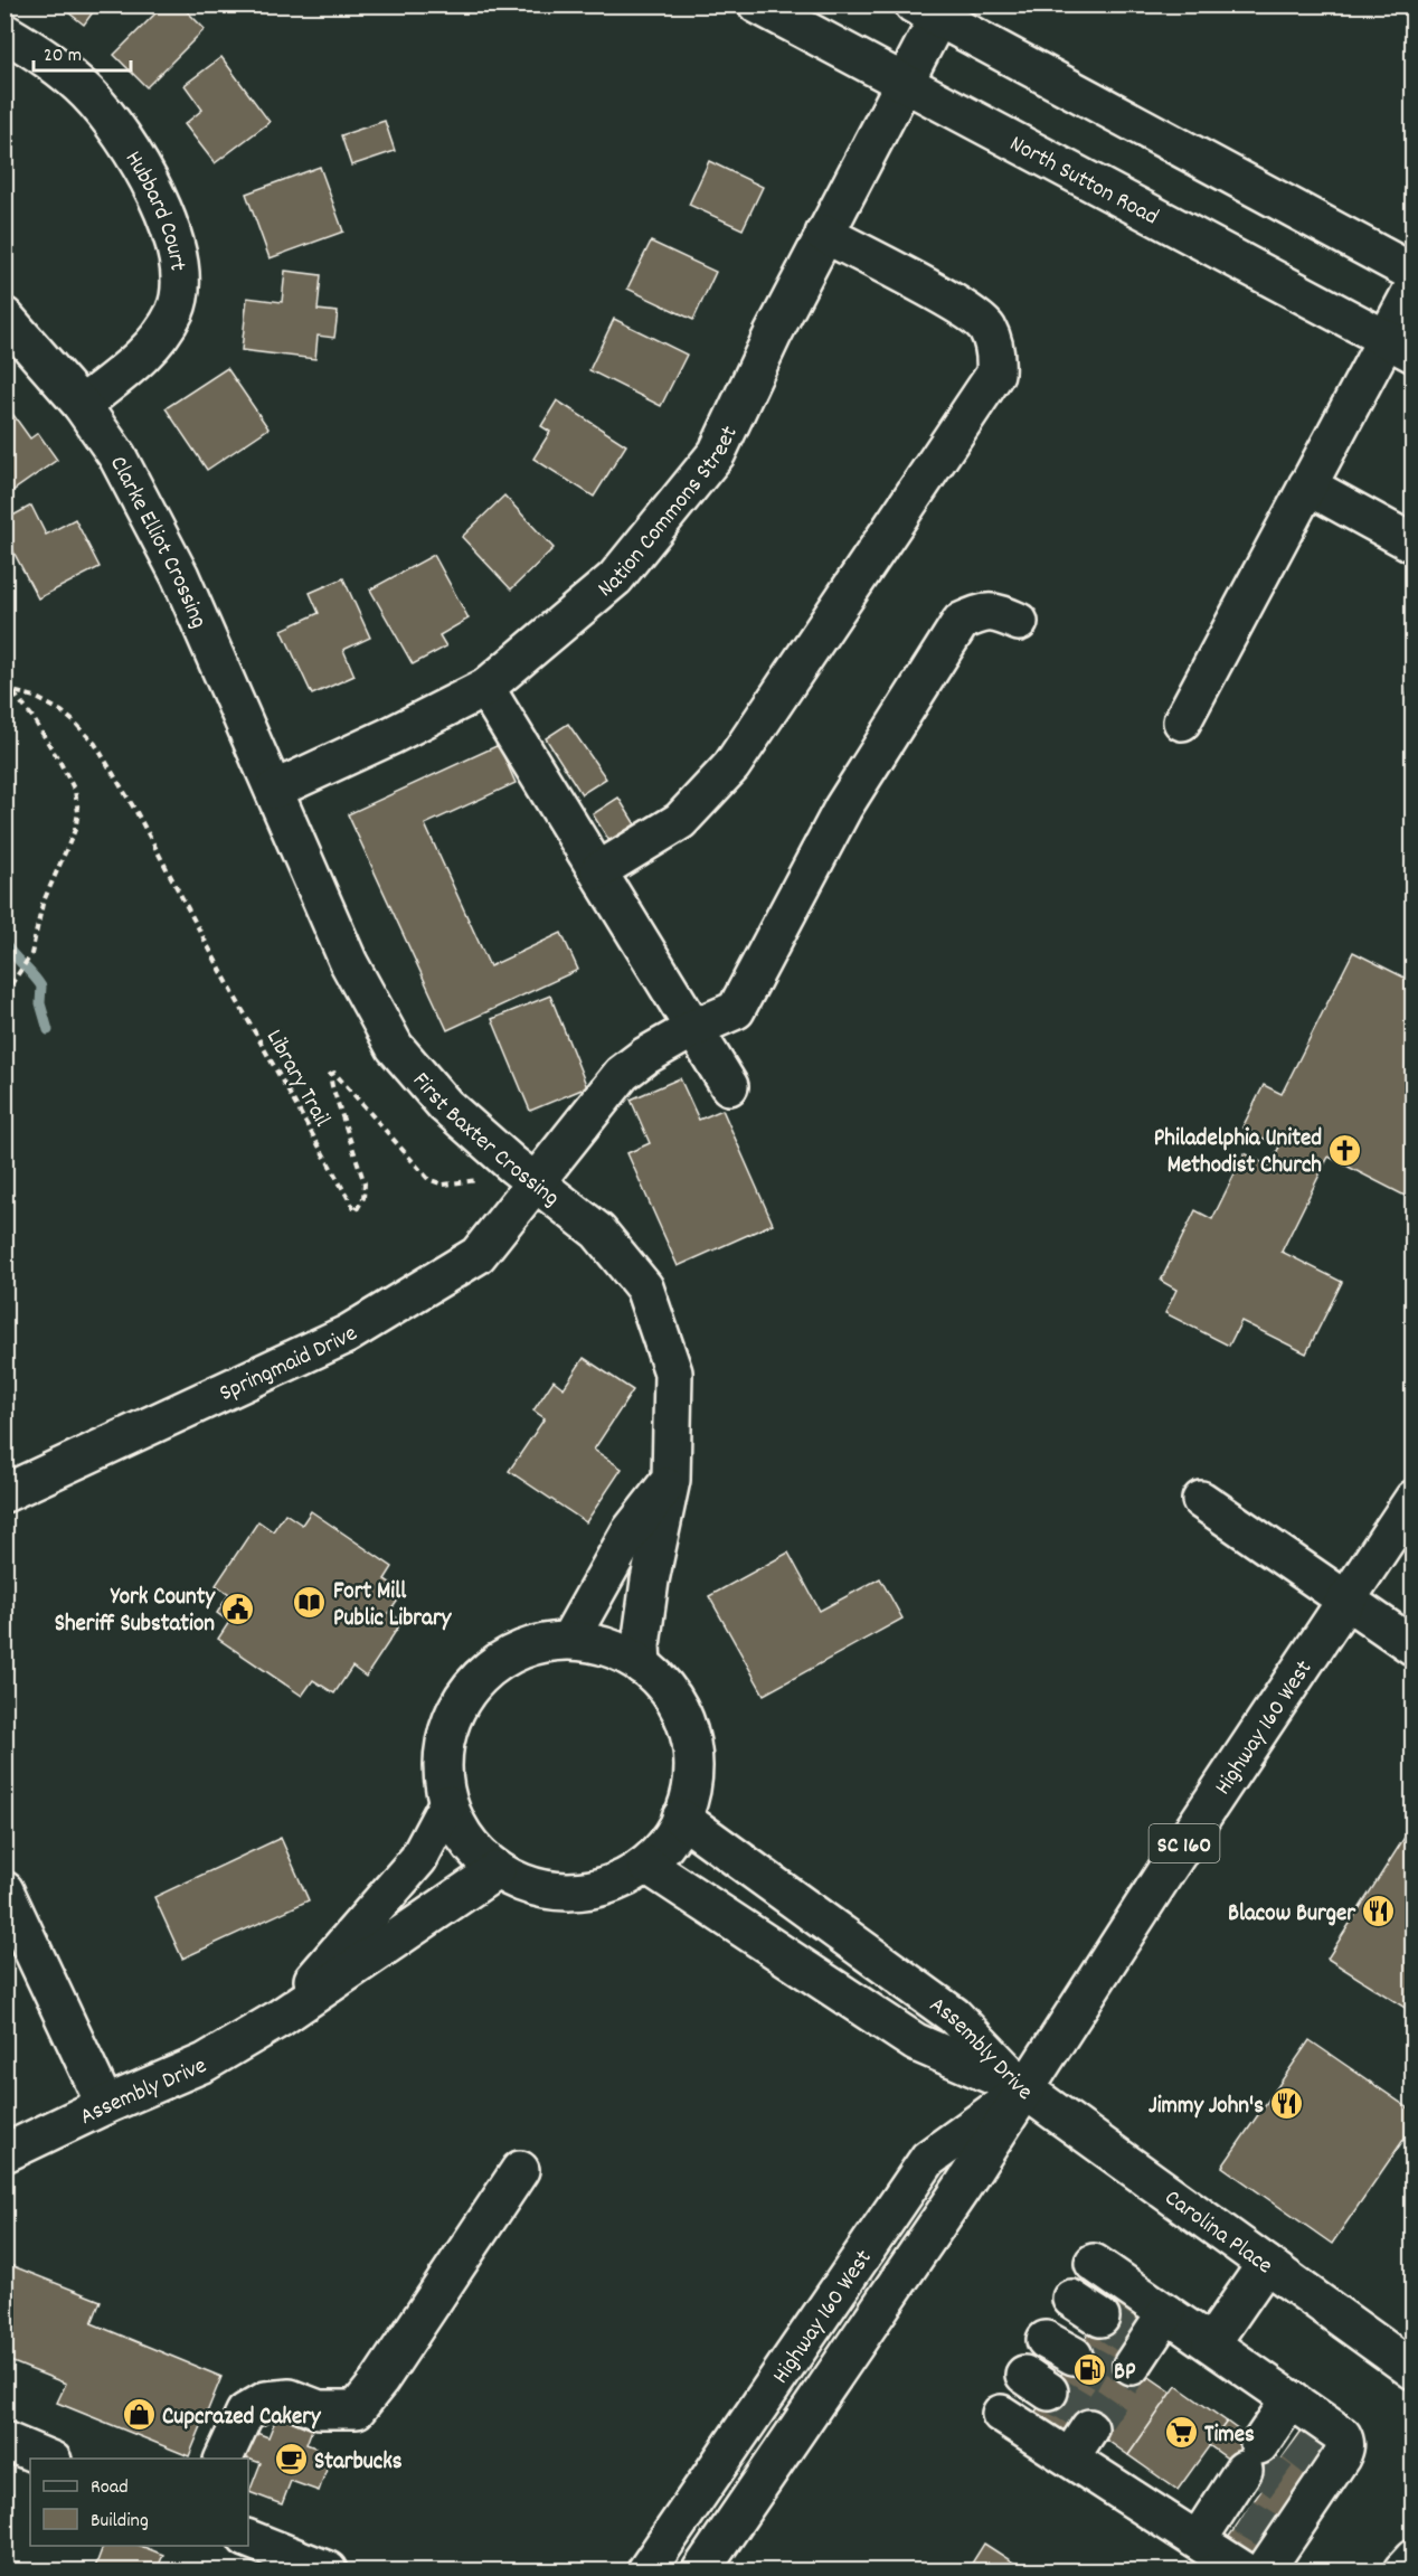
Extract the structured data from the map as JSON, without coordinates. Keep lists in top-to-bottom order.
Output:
{
  "streets": {
    "street": [
      "North Sutton Road",
      "Hubbard Court",
      "Nation Commons Street",
      "Clarke Elliot Crossing",
      "First Baxter Crossing",
      "Springmaid Drive",
      "Highway 160 West",
      "SC 160",
      "Assembly Drive",
      "Carolina Place"
    ],
    "path": ["Library Trail"]
  },
  "crossings": [
    ["North Sutton Road", "Nation Commons Street"],
    ["Hubbard Court", "Clarke Elliot Crossing"],
    ["Nation Commons Street", "Clarke Elliot Crossing"],
    ["Nation Commons Street", "First Baxter Crossing"],
    ["Clarke Elliot Crossing", "First Baxter Crossing"],
    ["First Baxter Crossing", "Springmaid Drive"],
    ["Highway 160 West", "Assembly Drive"],
    ["Highway 160 West", "Carolina Place"],
    ["Assembly Drive", "Carolina Place"]
  ],
  "places": {
    "church": ["Philadelphia United Methodist Church"],
    "library": ["Fort Mill Public Library"],
    "public building": ["York County Sheriff Substation"],
    "restaurant": ["Blacow Burger", "Jimmy John's"],
    "fuel station": ["BP"],
    "shop": ["Cupcrazed Cakery"],
    "supermarket": ["Times"],
    "cafe": ["Starbucks"]
  },
  "legend": ["Road", "Building"],
  "scale_bar": "20 m"
}
